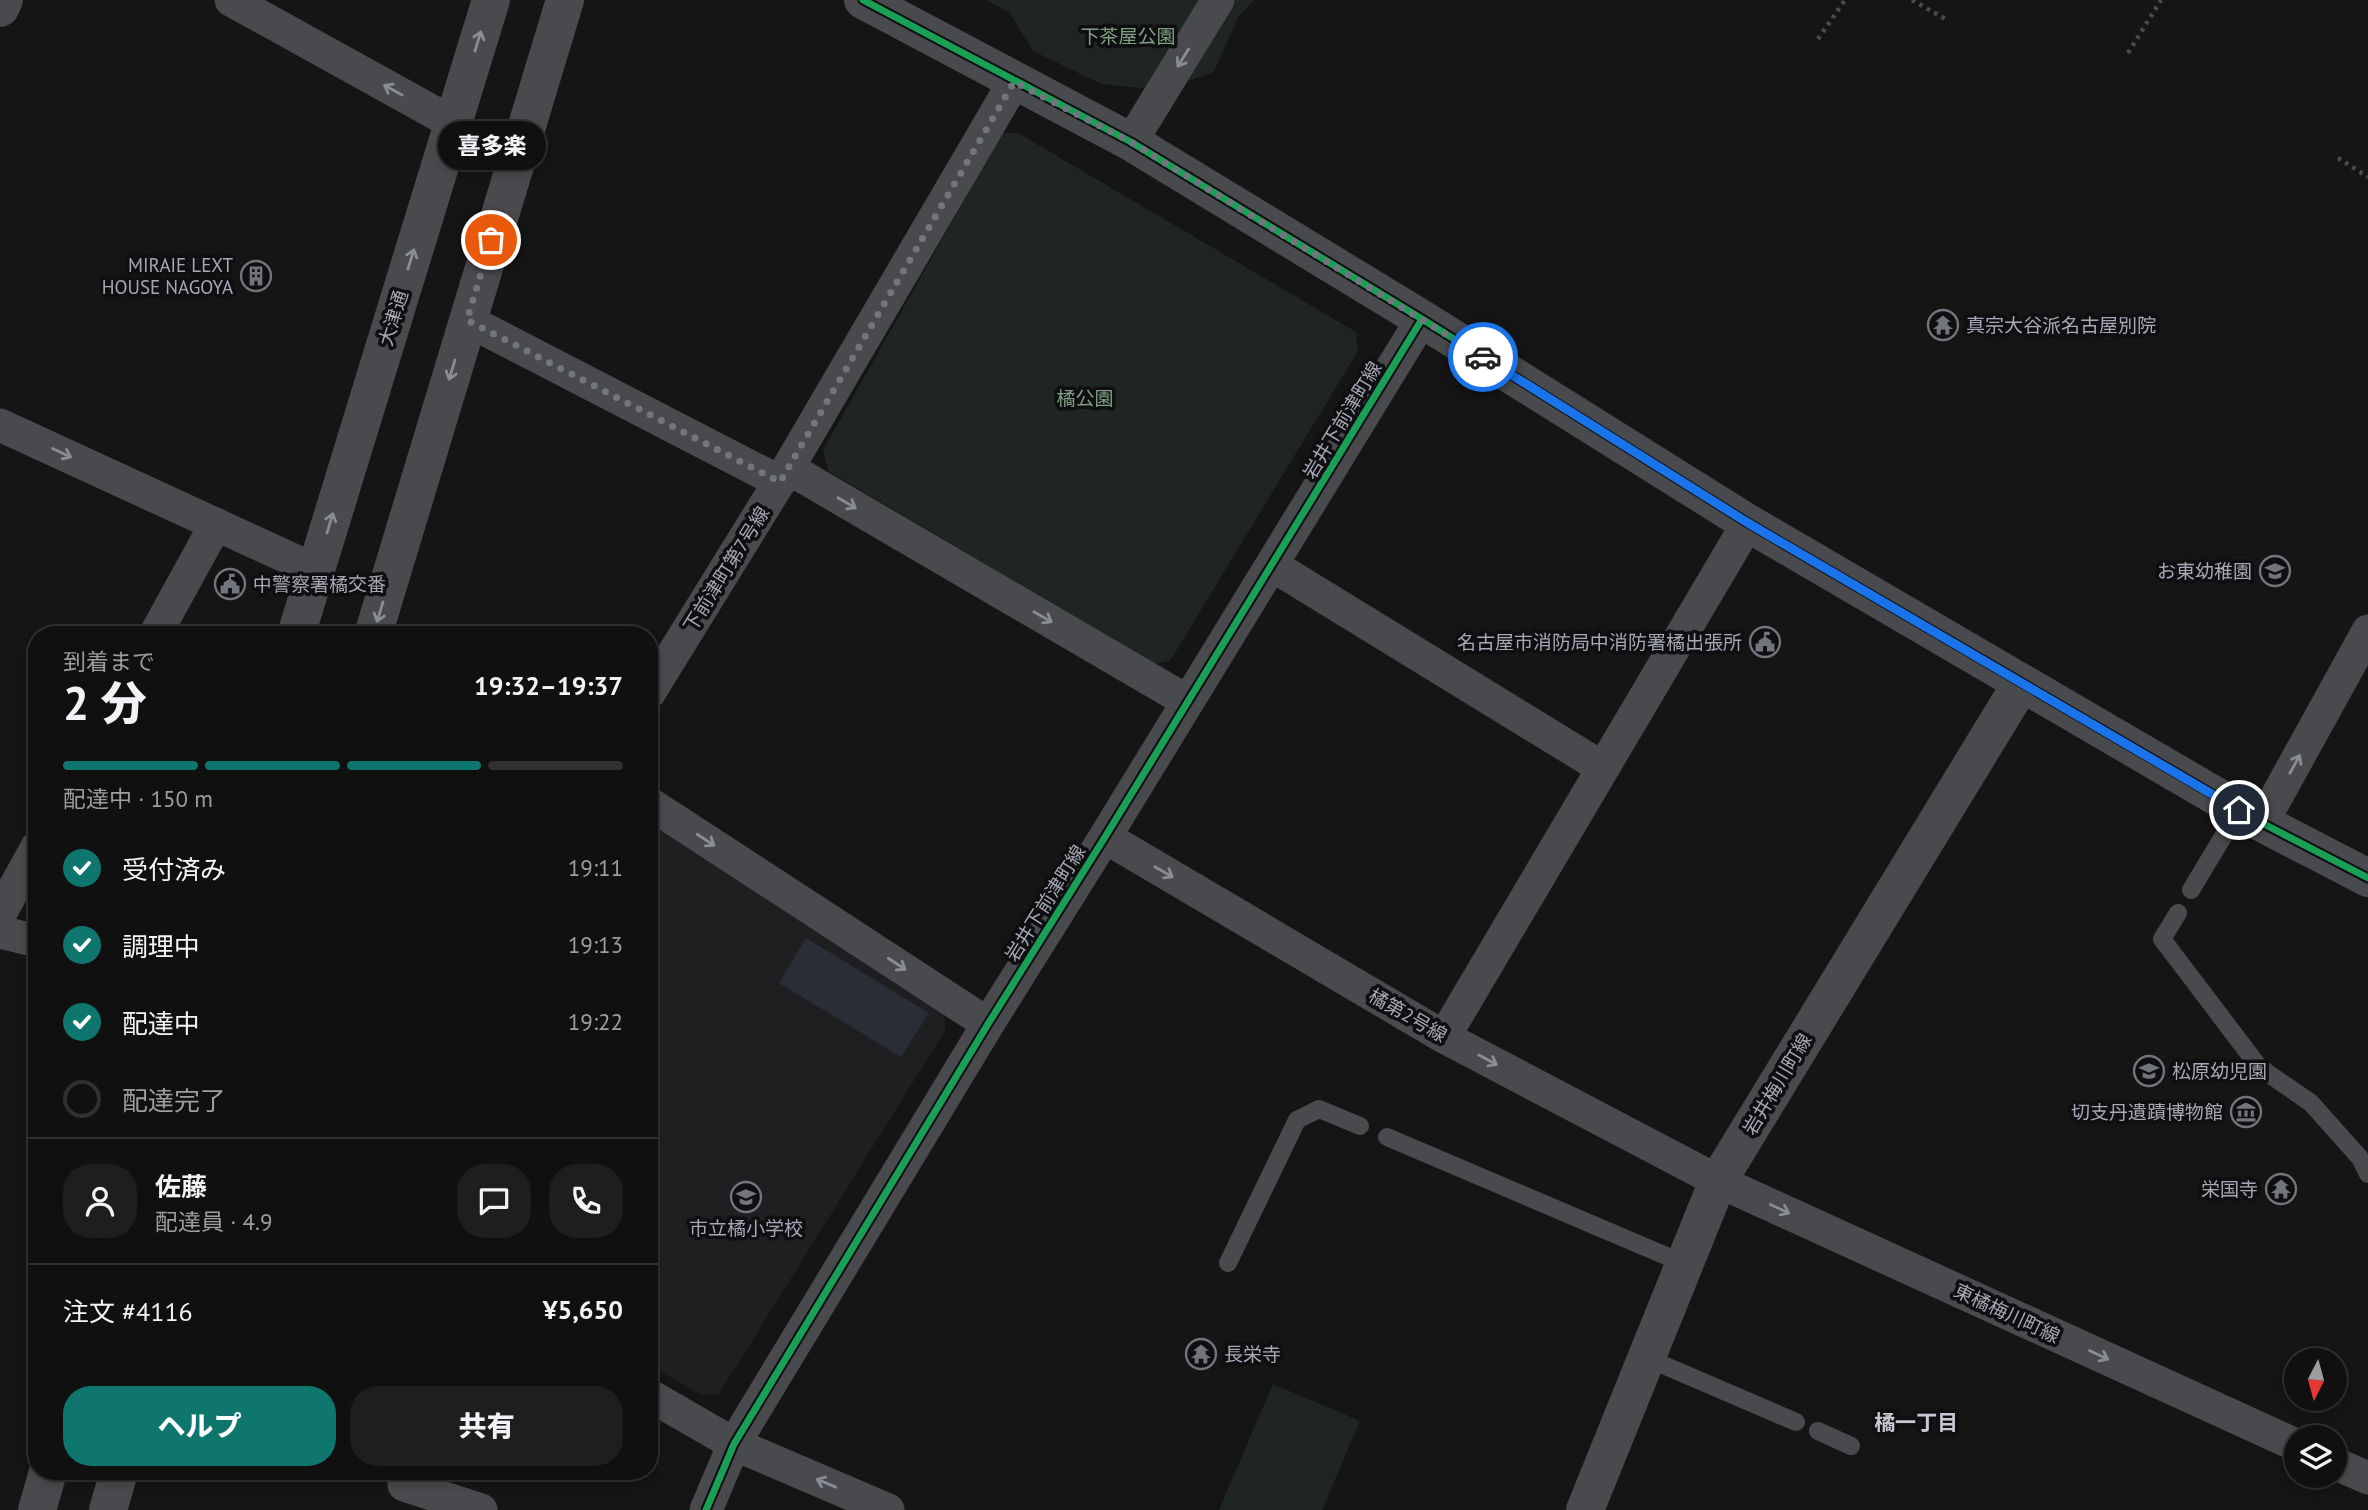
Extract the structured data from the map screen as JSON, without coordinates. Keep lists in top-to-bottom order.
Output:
{
  "streets": {
    "street": [
      "大津通",
      "岩井下前津町線",
      "下前津町第7号線",
      "橘第2号線",
      "岩井梅川町線",
      "東橘梅川町線"
    ]
  },
  "crossings": [
    ["岩井下前津町線", "橘第2号線"],
    ["橘第2号線", "岩井梅川町線"],
    ["橘第2号線", "東橘梅川町線"],
    ["岩井梅川町線", "東橘梅川町線"]
  ],
  "one_way": ["橘第2号線", "東橘梅川町線"],
  "districts": ["橘一丁目"],
  "parks": ["下茶屋公園", "橘公園"],
  "places": {
    "other": ["喜多楽"],
    "building": ["MIRAIE LEXT HOUSE NAGOYA"],
    "temple": ["真宗大谷派名古屋別院", "栄国寺", "長栄寺"],
    "school or university": ["お東幼稚園", "松原幼児園", "市立橘小学校"],
    "public building": ["中警察署橘交番", "名古屋市消防局中消防署橘出張所"],
    "museum": ["切支丹遺蹟博物館"]
  },
  "north": "bottom",
  "page": {
    "bubble": "喜多楽",
    "heading": ["2 分", "到着まで", "19:32–19:37"],
    "panel": [
      "佐藤",
      "配達員 · 4.9",
      "注文 #4116",
      "¥5,650"
    ],
    "bar": "配達中 · 150 m",
    "list": [
      ["受付済み", "19:11"],
      ["調理中", "19:13"],
      ["配達中", "19:22"],
      "配達完了"
    ],
    "buttons": ["ヘルプ", "共有"]
  }
}
